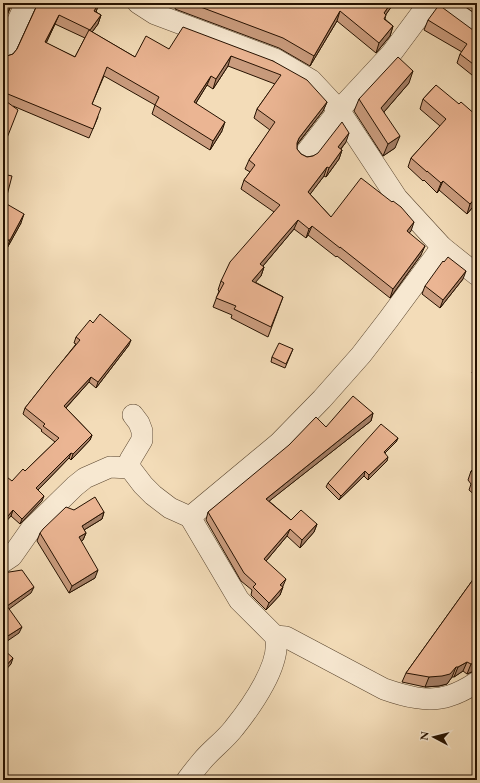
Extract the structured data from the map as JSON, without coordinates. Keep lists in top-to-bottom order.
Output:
{
  "north": "left"
}
